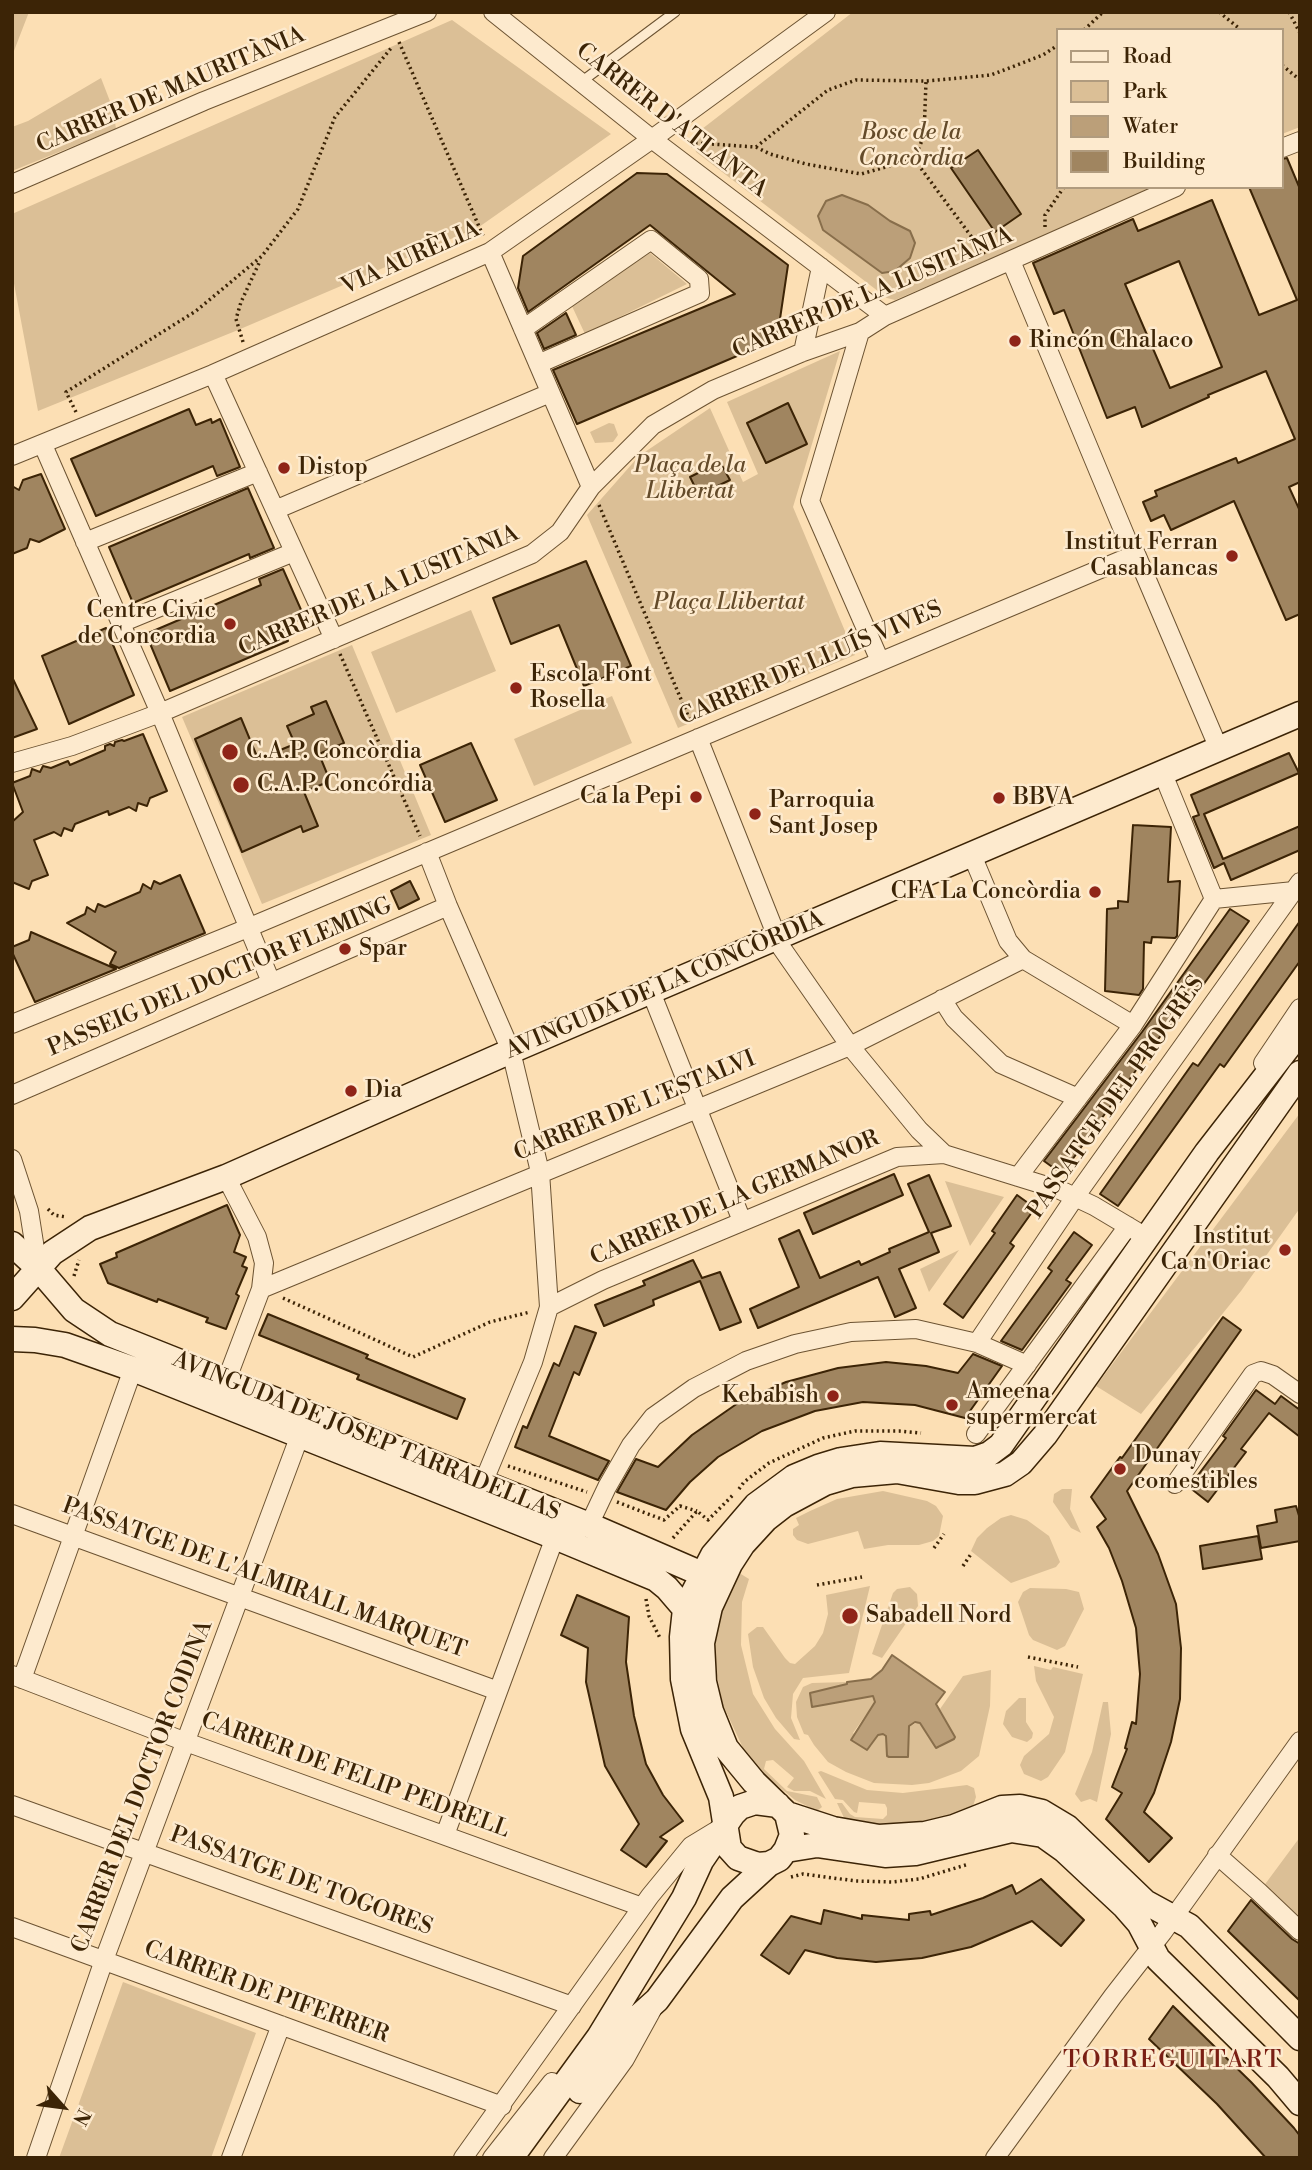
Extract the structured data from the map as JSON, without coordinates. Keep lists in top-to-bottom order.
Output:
{
  "streets": {
    "main road": ["AVINGUDA DE LA CONCÒRDIA", "AVINGUDA DE JOSEP TARRADELLAS"],
    "street": [
      "CARRER DE MAURITÀNIA",
      "CARRER D'ATLANTA",
      "VIA AURÈLIA",
      "CARRER DE LA LUSITÀNIA",
      "CARRER DE LLUÍS VIVES",
      "PASSEIG DEL DOCTOR FLEMING",
      "PASSATGE DEL PROGRÉS",
      "CARRER DE L'ESTALVI",
      "CARRER DE LA GERMANOR",
      "PASSATGE DE L'ALMIRALL MARQUET",
      "CARRER DE FELIP PEDRELL",
      "CARRER DEL DOCTOR CODINA",
      "PASSATGE DE TOGORES",
      "CARRER DE PIFERRER"
    ]
  },
  "crossings": [
    ["CARRER D'ATLANTA", "VIA AURÈLIA"],
    ["CARRER D'ATLANTA", "CARRER DE LA LUSITÀNIA"],
    ["CARRER DE LLUÍS VIVES", "PASSEIG DEL DOCTOR FLEMING"],
    ["AVINGUDA DE LA CONCÒRDIA", "AVINGUDA DE JOSEP TARRADELLAS"],
    ["AVINGUDA DE JOSEP TARRADELLAS", "CARRER DEL DOCTOR CODINA"],
    ["PASSATGE DE L'ALMIRALL MARQUET", "CARRER DEL DOCTOR CODINA"],
    ["CARRER DE FELIP PEDRELL", "CARRER DEL DOCTOR CODINA"],
    ["CARRER DEL DOCTOR CODINA", "PASSATGE DE TOGORES"],
    ["CARRER DEL DOCTOR CODINA", "CARRER DE PIFERRER"]
  ],
  "districts": ["TORREGUITART"],
  "parks": ["Bosc de la Concòrdia", "Plaça de la Llibertat", "Plaça Llibertat"],
  "places": [
    "Rincón Chalaco",
    "Distop",
    "Institut Ferran Casablancas",
    "Centre Civic de Concordia",
    "Escola Font Rosella",
    "C.A.P. Concòrdia",
    "C.A.P. Concórdia",
    "Ca la Pepi",
    "BBVA",
    "Parroquia Sant Josep",
    "CFA La Concòrdia",
    "Spar",
    "Dia",
    "Institut Ca n'Oriac",
    "Kebabish",
    "Ameena supermercat",
    "Dunay comestibles",
    "Sabadell Nord"
  ],
  "legend": [
    "Road",
    "Park",
    "Water",
    "Building"
  ],
  "north": "bottom right"
}
